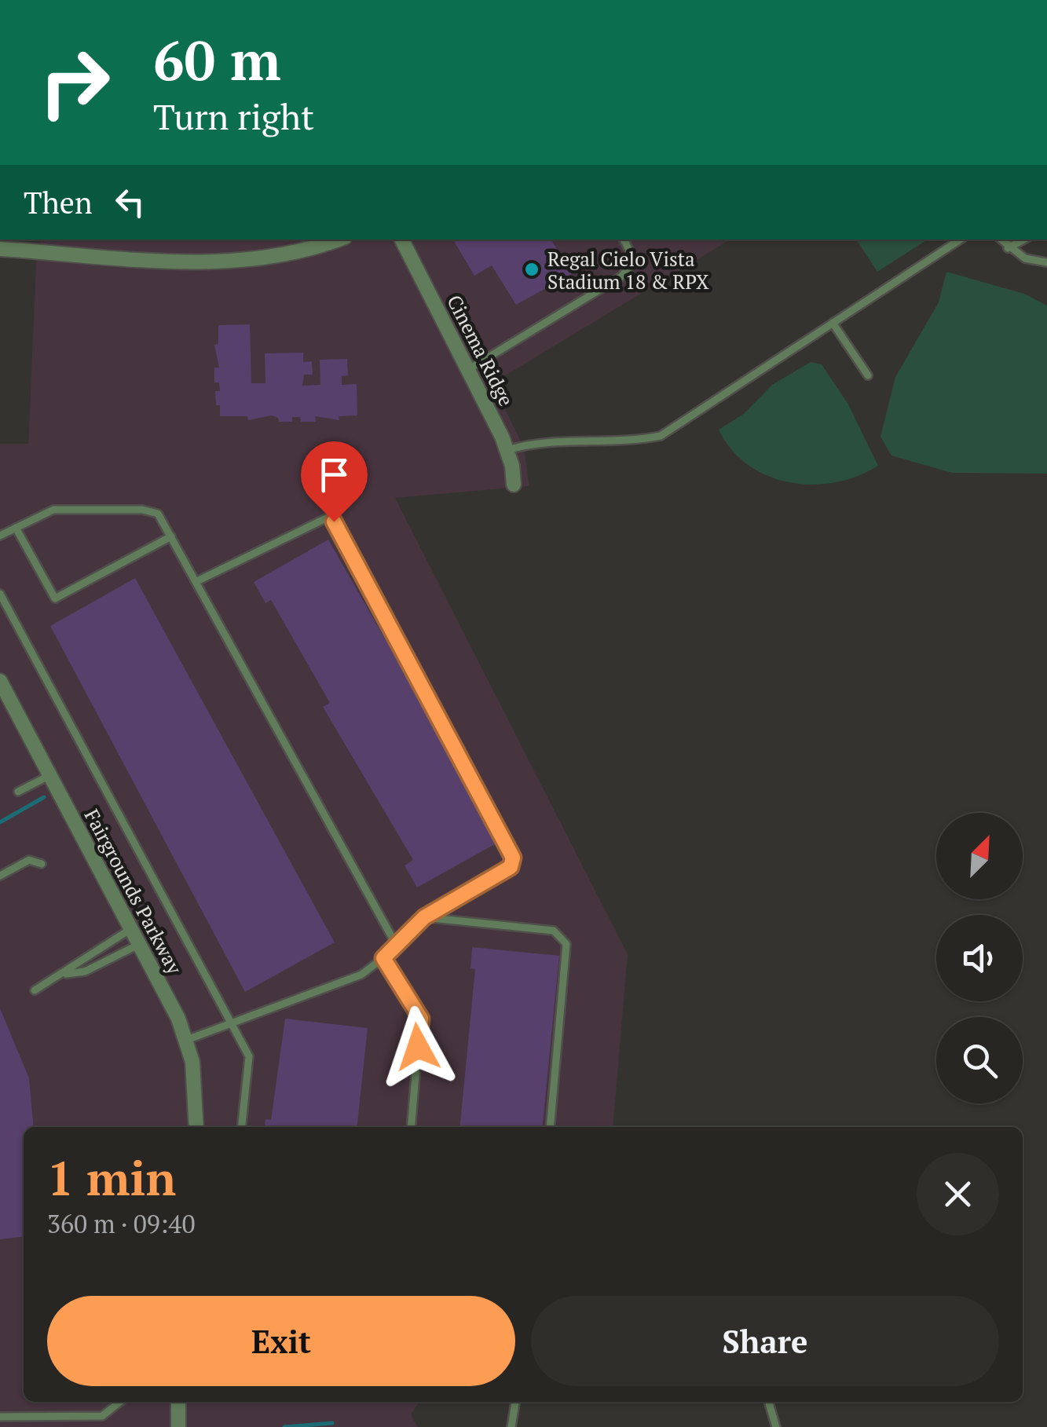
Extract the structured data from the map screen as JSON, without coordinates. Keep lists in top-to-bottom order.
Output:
{
  "streets": {
    "street": ["Cinema Ridge", "Fairgrounds Parkway"]
  },
  "places": ["Regal Cielo Vista Stadium 18 & RPX"],
  "north": "top right",
  "page": {
    "turn": ["60 m", "Turn right"],
    "then": "Then",
    "heading": ["1 min", "360 m · 09:40"],
    "buttons": ["Exit", "Share"]
  }
}
